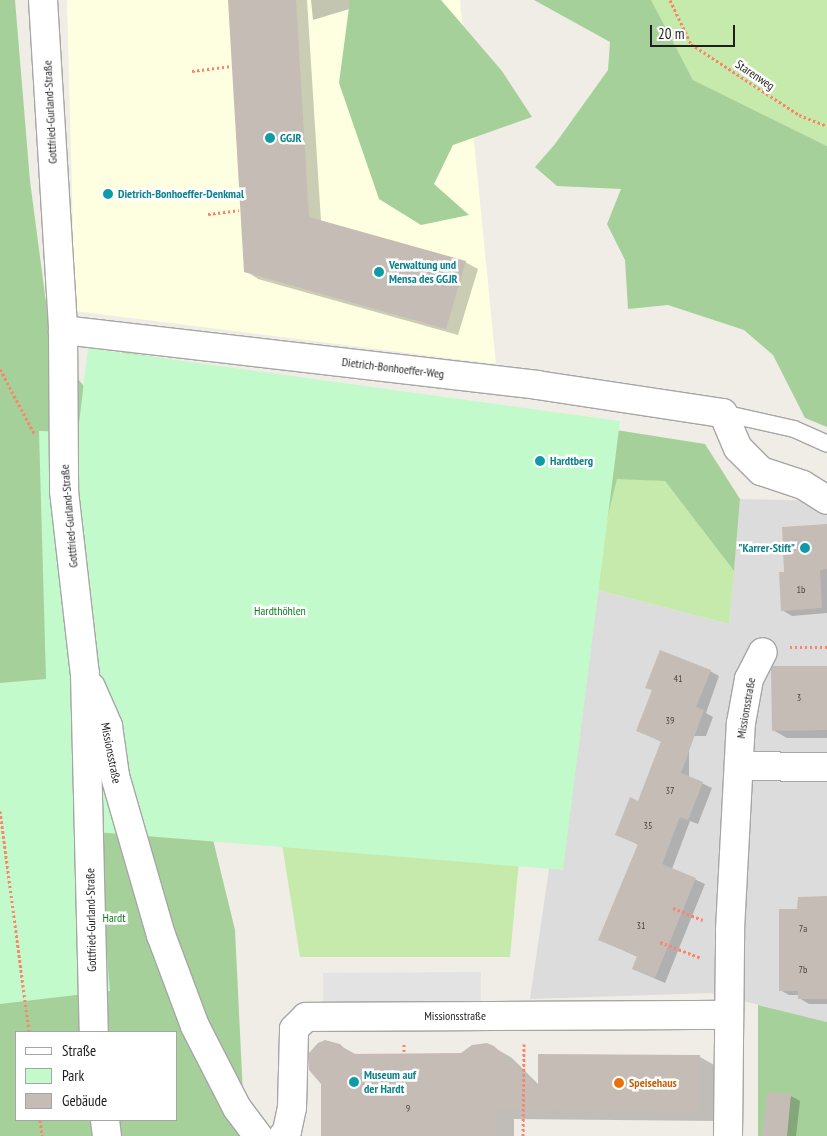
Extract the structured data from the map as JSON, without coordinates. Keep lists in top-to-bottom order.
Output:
{
  "streets": {
    "street": ["Gottfried-Gurland-Straße", "Dietrich-Bonhoeffer-Weg", "Missionsstraße"],
    "path": ["Starenweg"]
  },
  "crossings": [
    ["Gottfried-Gurland-Straße", "Dietrich-Bonhoeffer-Weg"],
    ["Gottfried-Gurland-Straße", "Missionsstraße"]
  ],
  "parks": ["Hardthöhlen", "Hardt"],
  "places": [
    "GGJR",
    "Dietrich-Bonhoeffer-Denkmal",
    "Verwaltung und Mensa des GGJR",
    "Hardtberg",
    "\"Karrer-Stift\"",
    "Museum auf der Hardt",
    "Speisehaus"
  ],
  "house_numbers": [
    "1b",
    "41",
    "3",
    "39",
    "37",
    "35",
    "31",
    "7a",
    "7b",
    "9"
  ],
  "legend": ["Straße", "Park", "Gebäude"],
  "scale_bar": "20 m"
}
